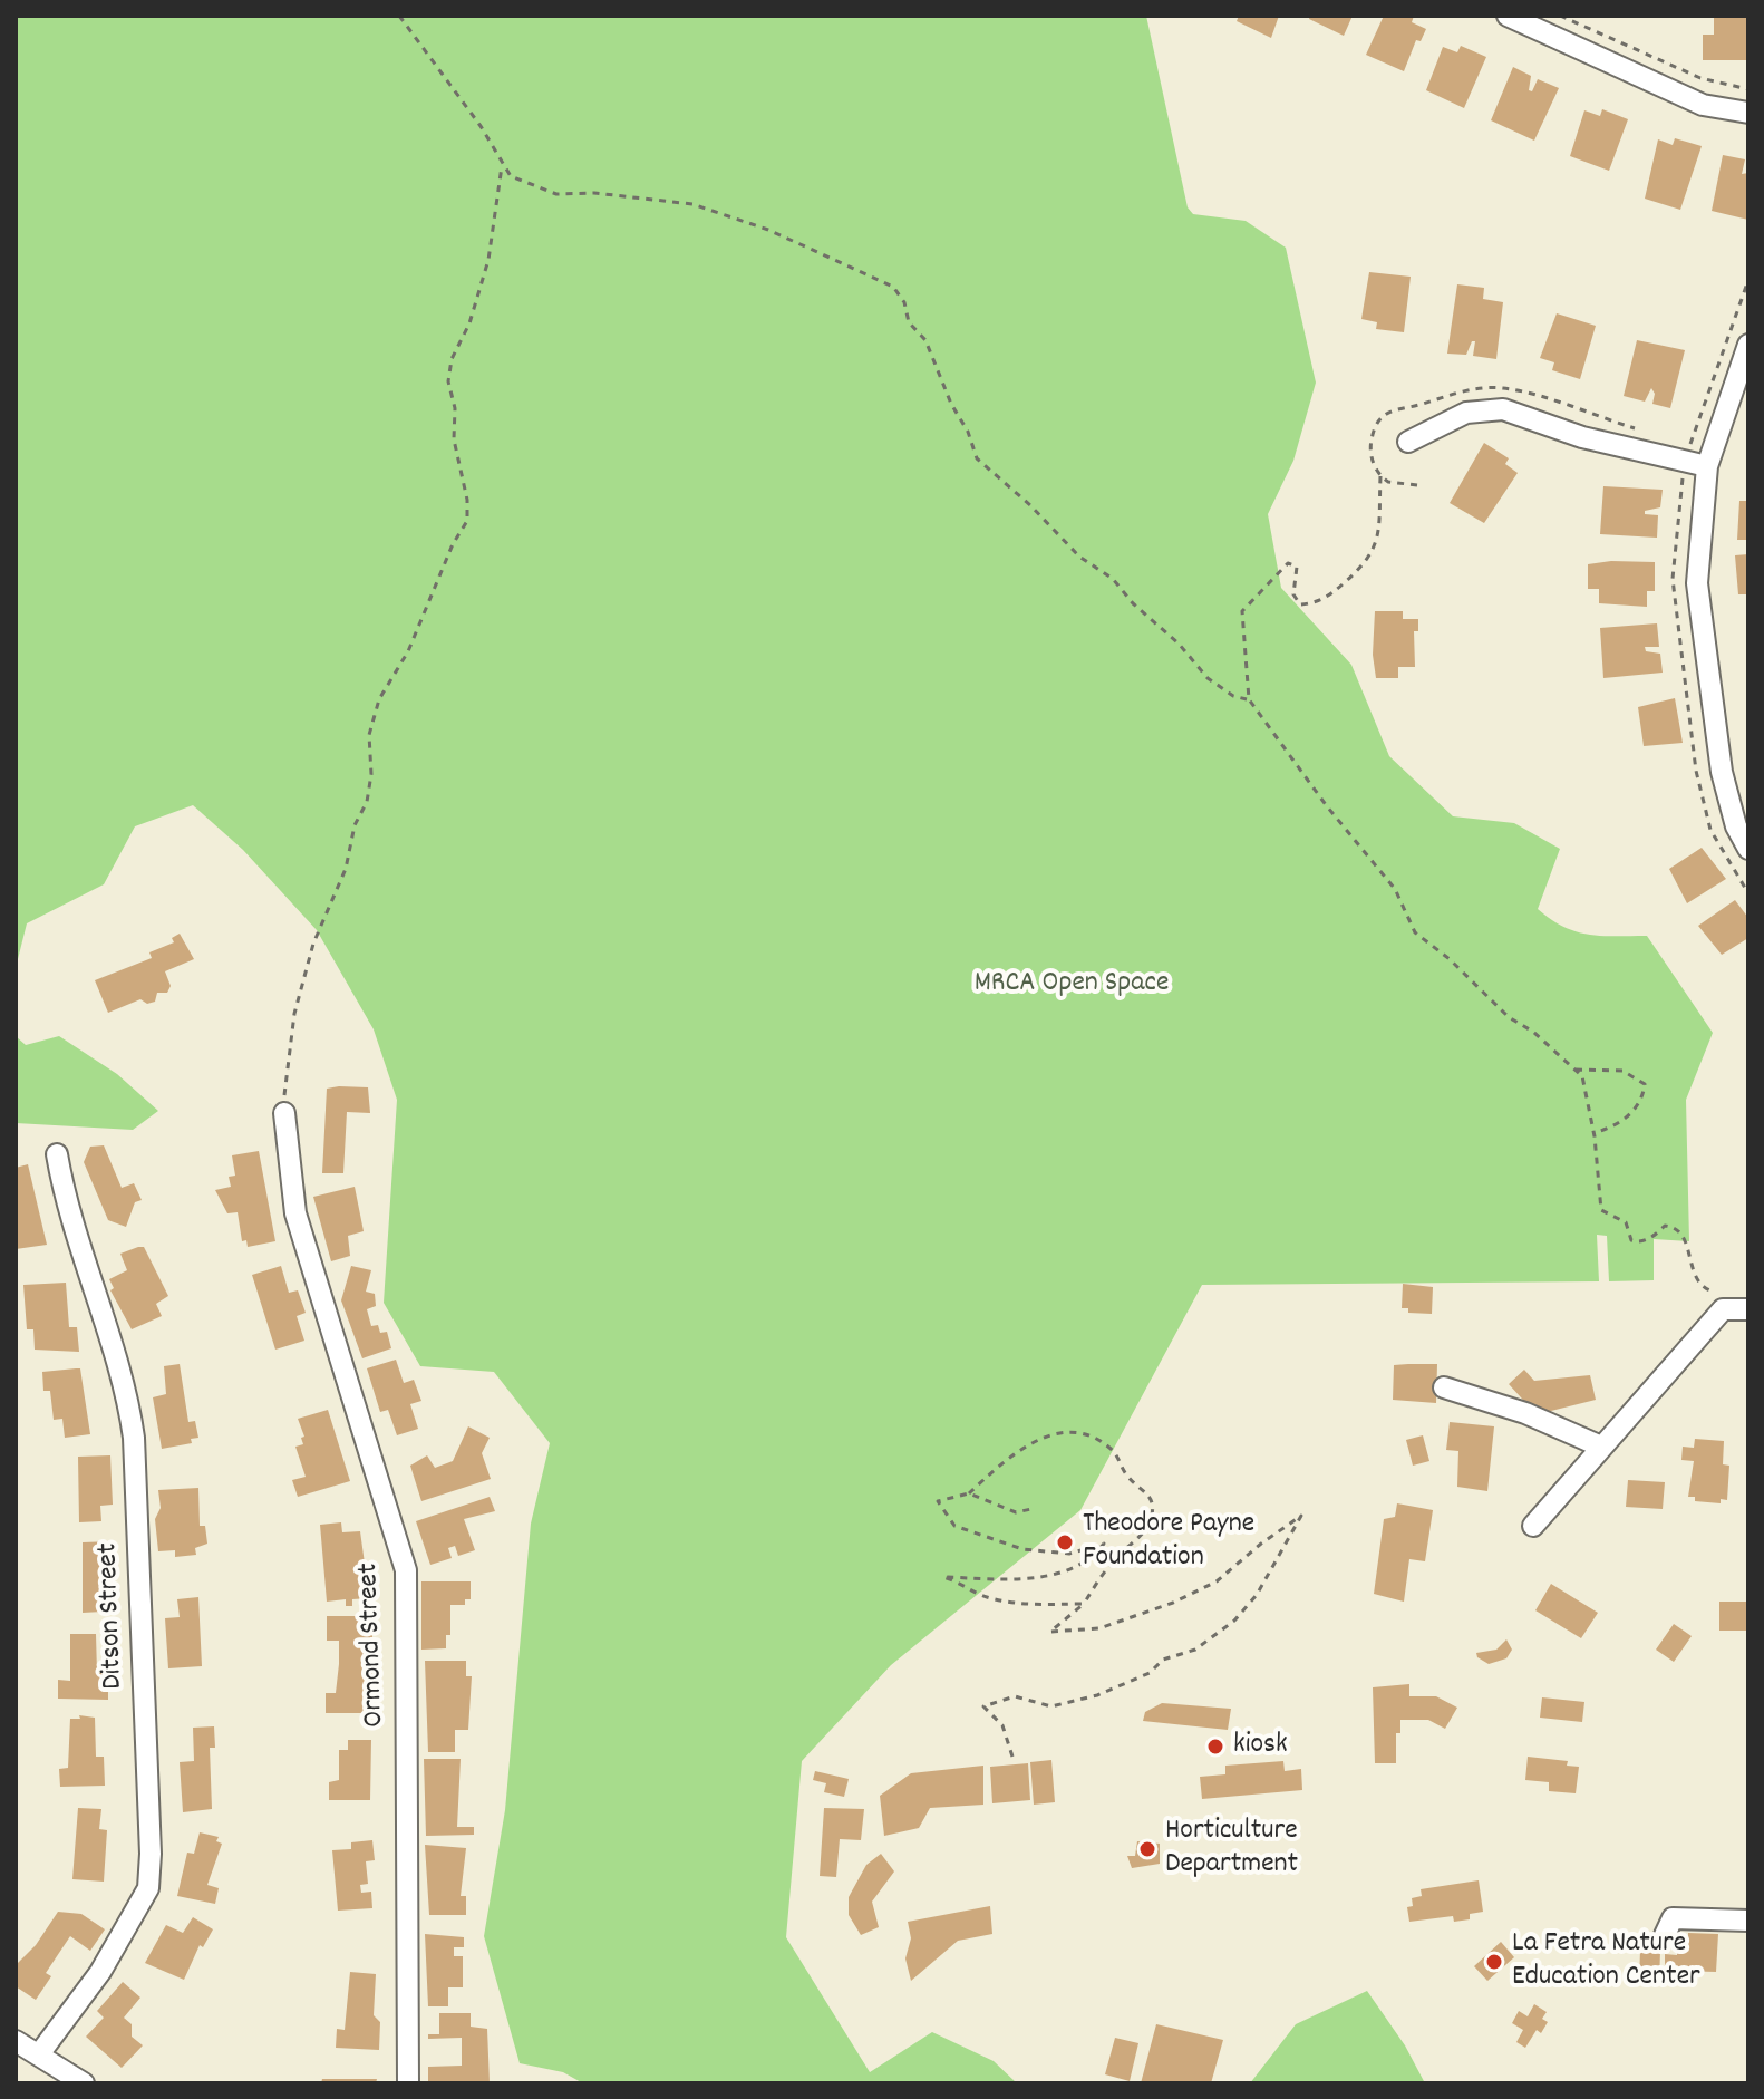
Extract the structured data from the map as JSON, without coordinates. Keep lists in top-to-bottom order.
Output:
{
  "streets": {
    "street": ["Ditson Street", "Ormond Street"]
  },
  "parks": ["MRCA Open Space"],
  "places": [
    "Theodore Payne Foundation",
    "kiosk",
    "Horticulture Department",
    "La Fetra Nature Education Center"
  ]
}
